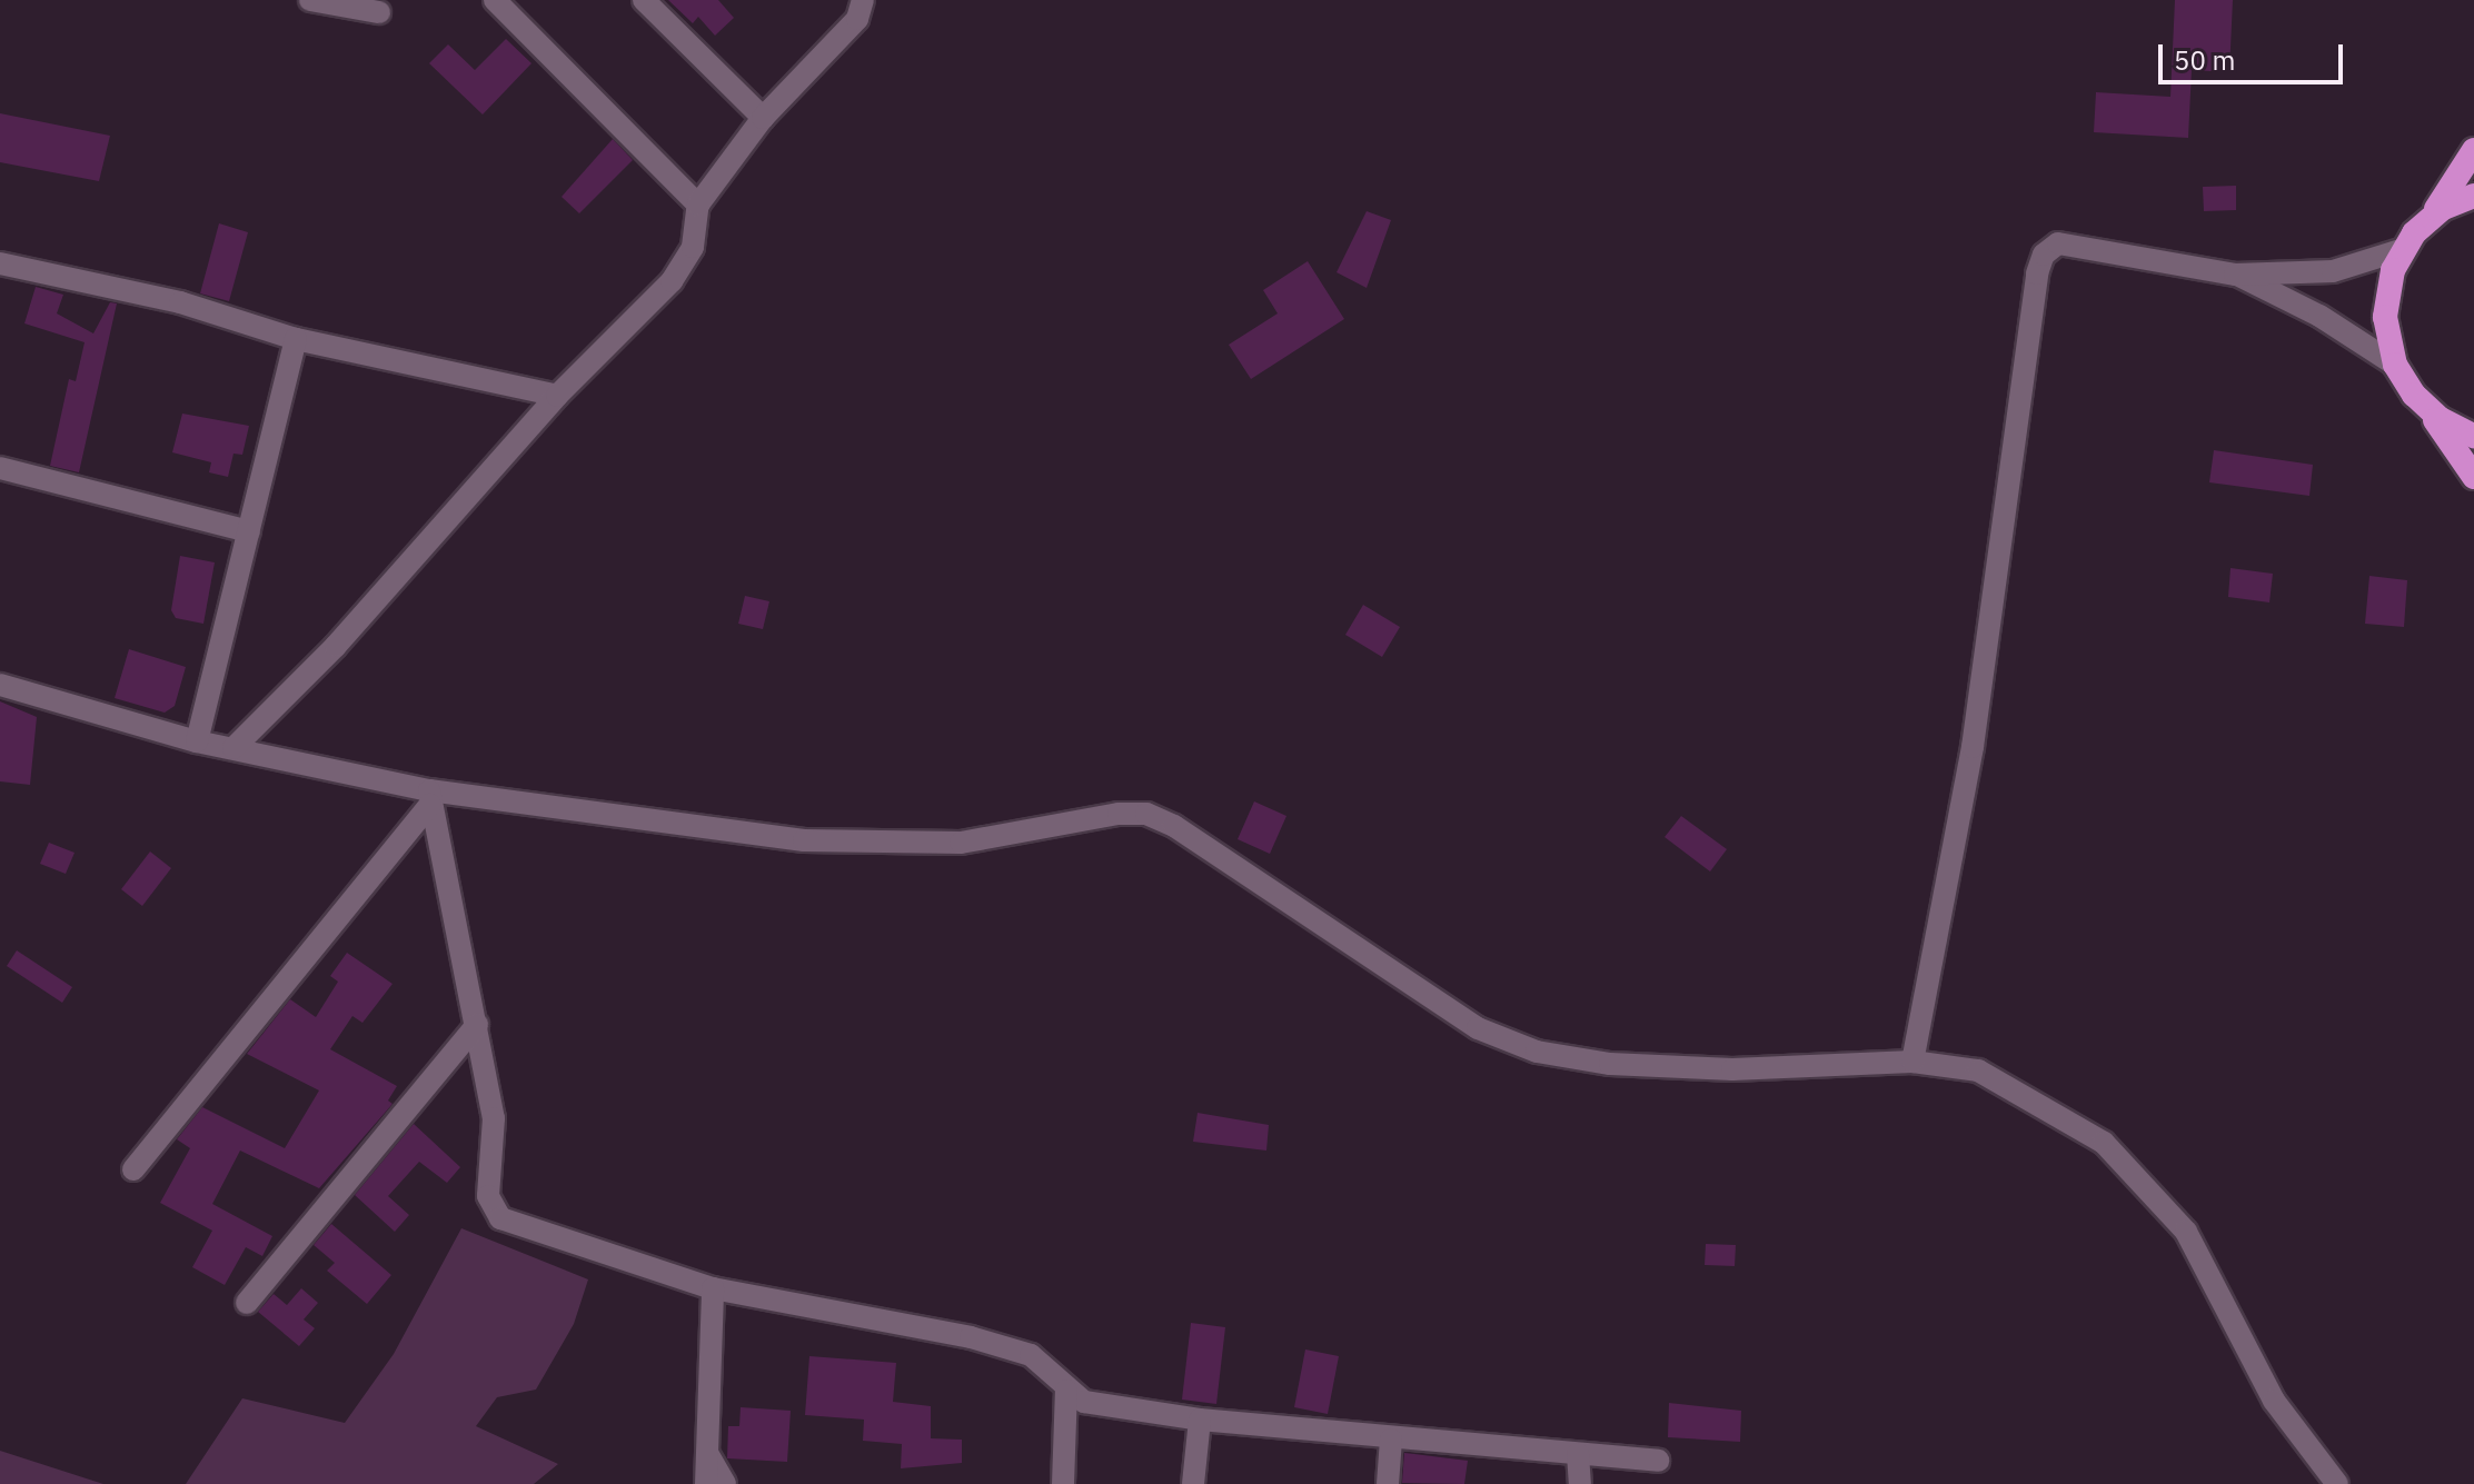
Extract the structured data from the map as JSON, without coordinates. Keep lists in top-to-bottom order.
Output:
{
  "scale_bar": "50 m"
}
